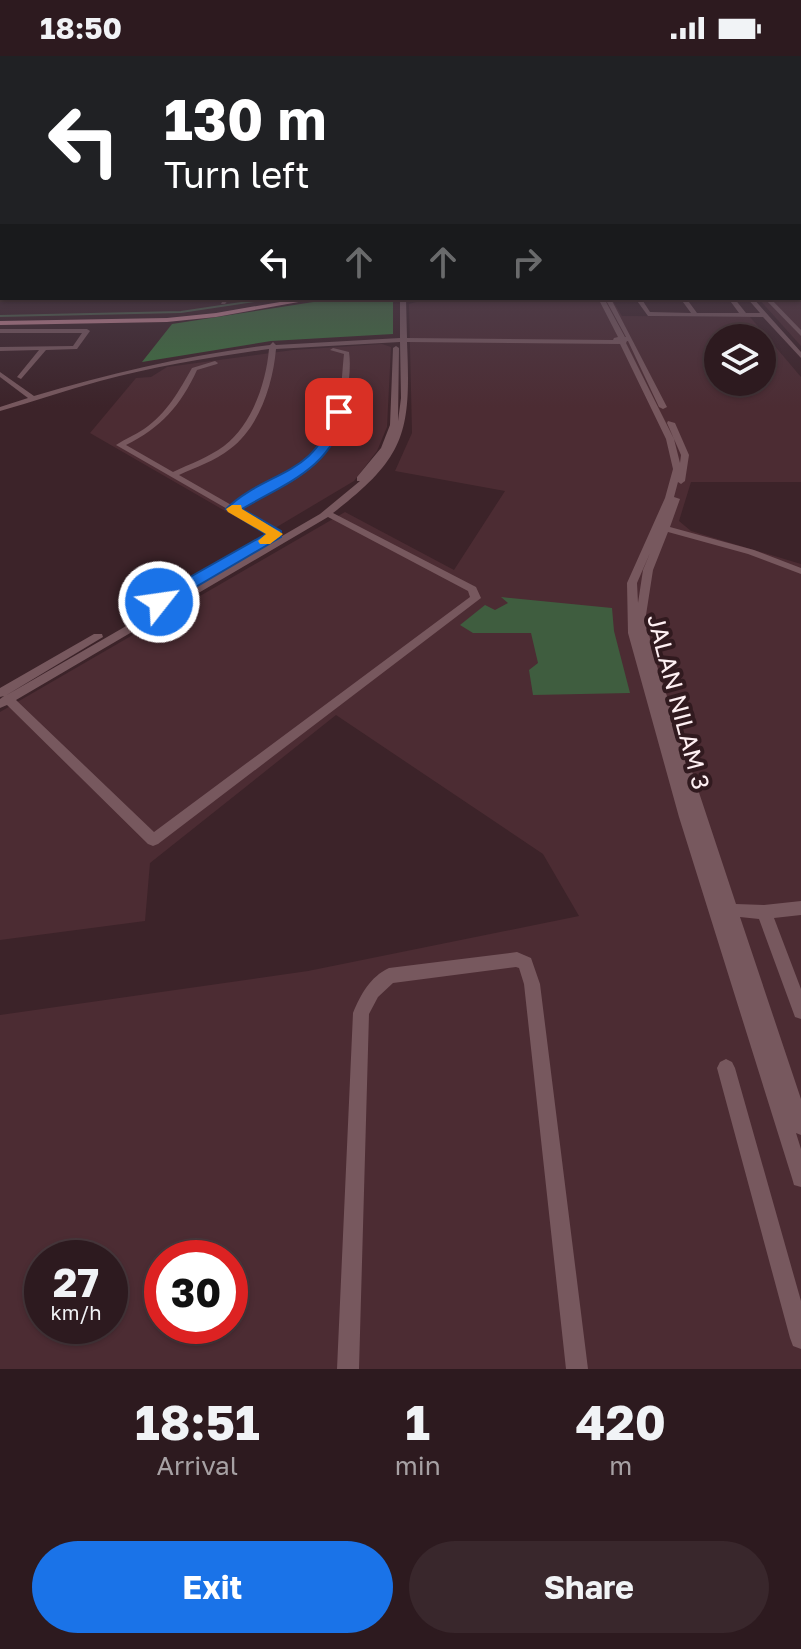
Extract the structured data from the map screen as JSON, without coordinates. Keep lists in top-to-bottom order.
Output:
{
  "streets": {
    "street": ["JALAN NILAM 3"]
  },
  "page": {
    "status": "18:50",
    "turn": ["130 m", "Turn left"],
    "speed": "27 km/h",
    "limit": "30",
    "eta": [
      "18:51",
      "Arrival",
      "1",
      "min",
      "420",
      "m"
    ],
    "buttons": ["Exit", "Share"]
  }
}
